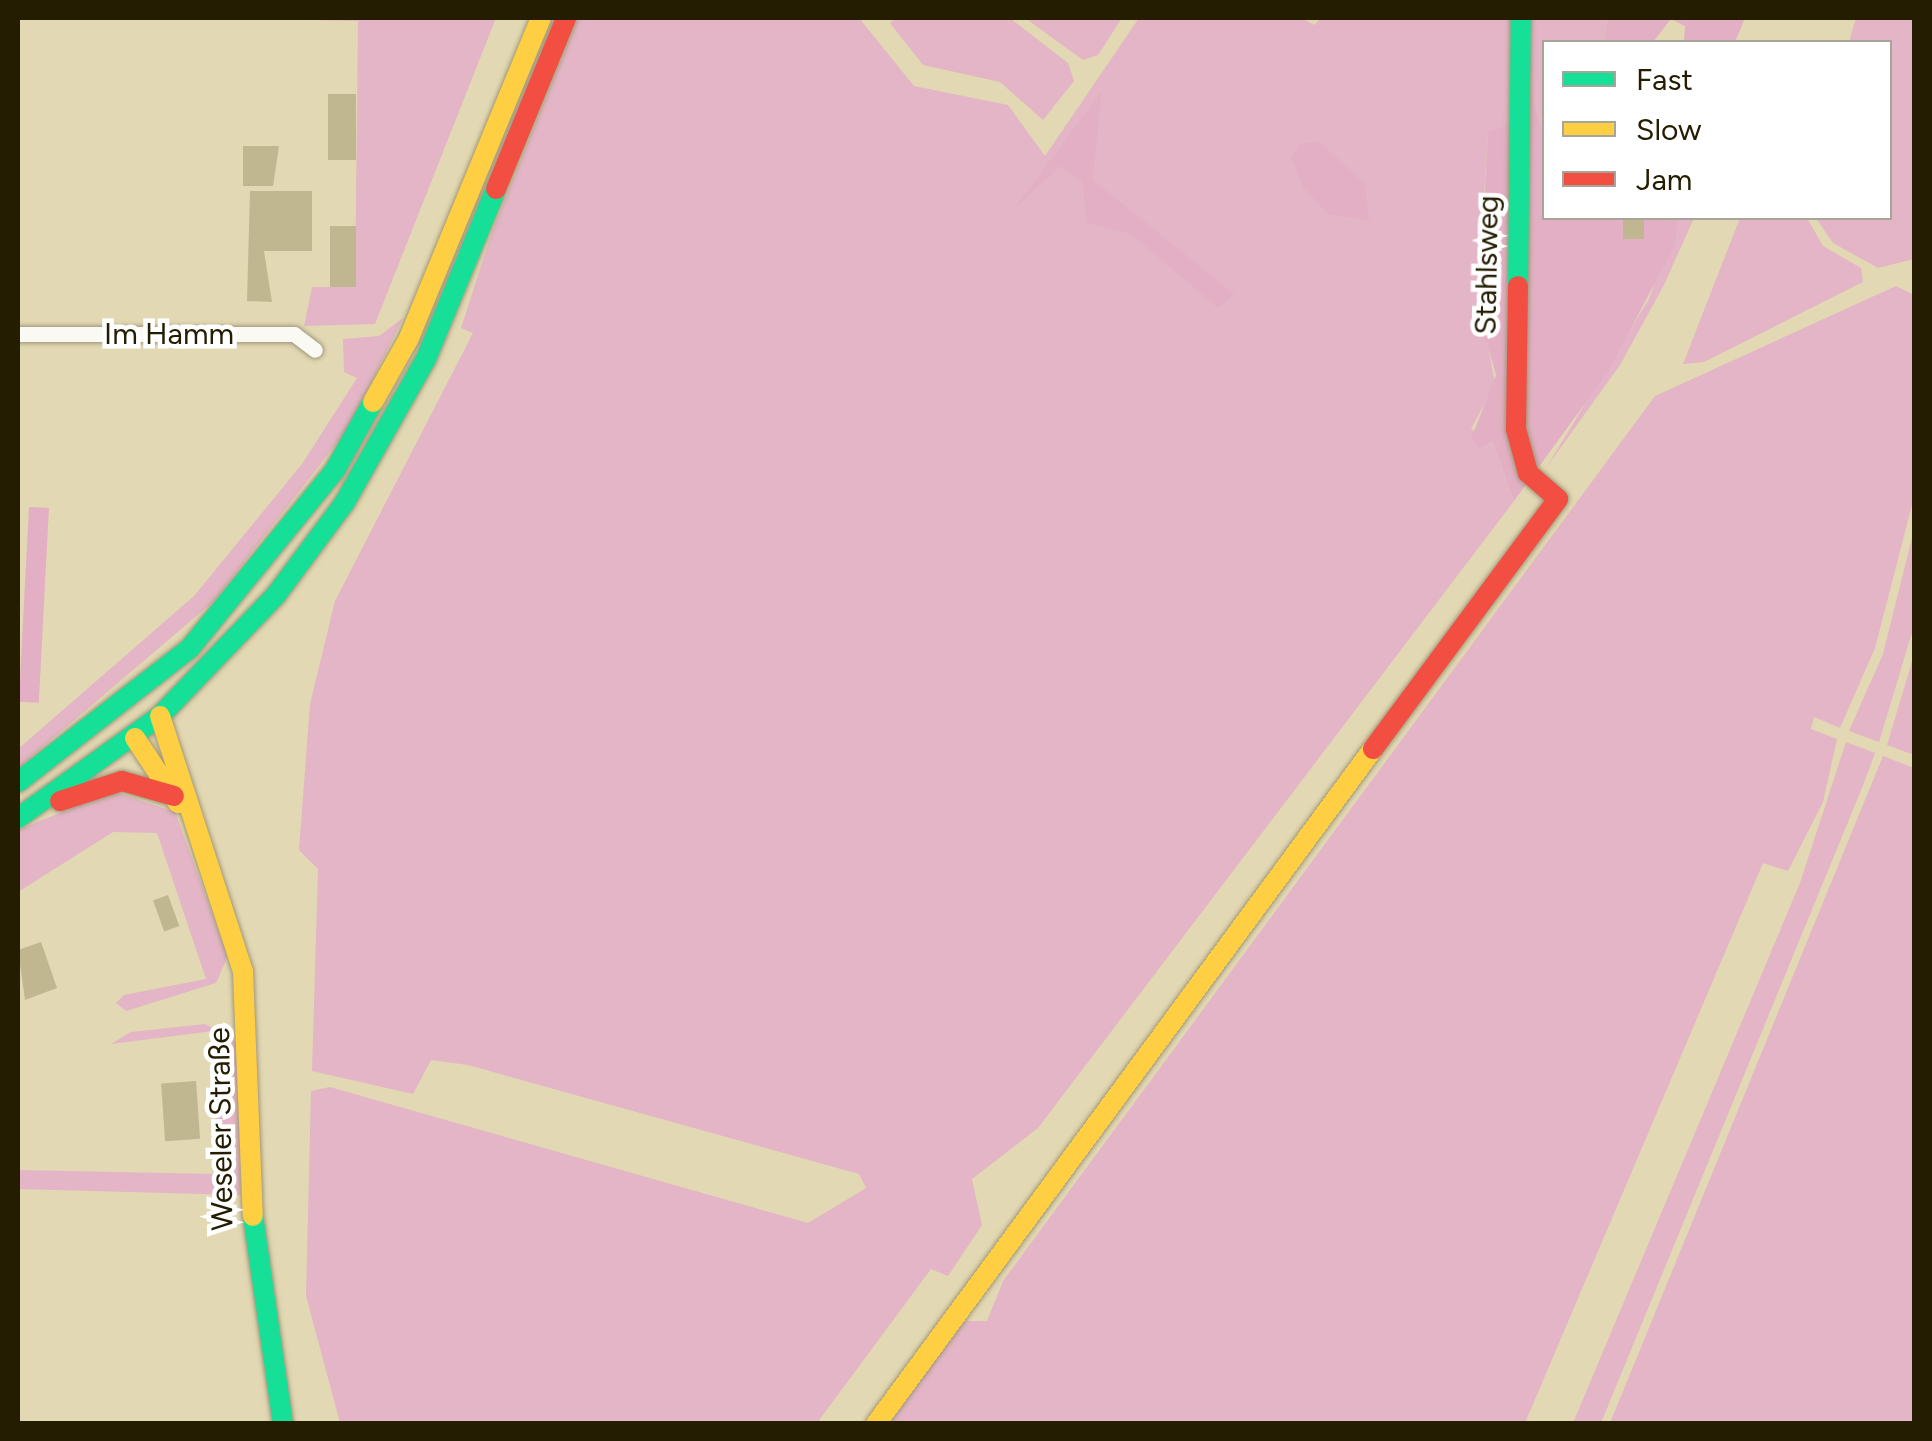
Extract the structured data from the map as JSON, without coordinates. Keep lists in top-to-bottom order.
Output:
{
  "streets": {
    "street": ["Stahlsweg", "Im Hamm", "Weseler Straße"]
  },
  "legend": ["Fast", "Slow", "Jam"]
}
